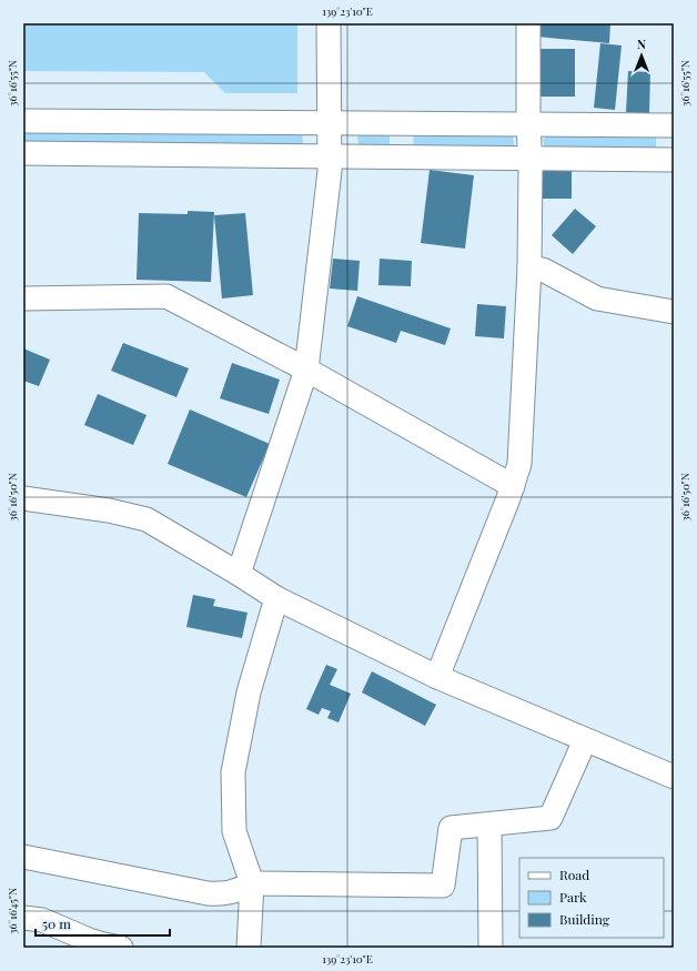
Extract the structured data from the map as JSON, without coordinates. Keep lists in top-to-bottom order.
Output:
{
  "legend": ["Road", "Park", "Building"],
  "scale_bar": "50 m",
  "north": "top",
  "coordinates": [
    "139°23'10\"E",
    "36°16'55\"N",
    "36°16'50\"N",
    "36°16'45\"N"
  ]
}
